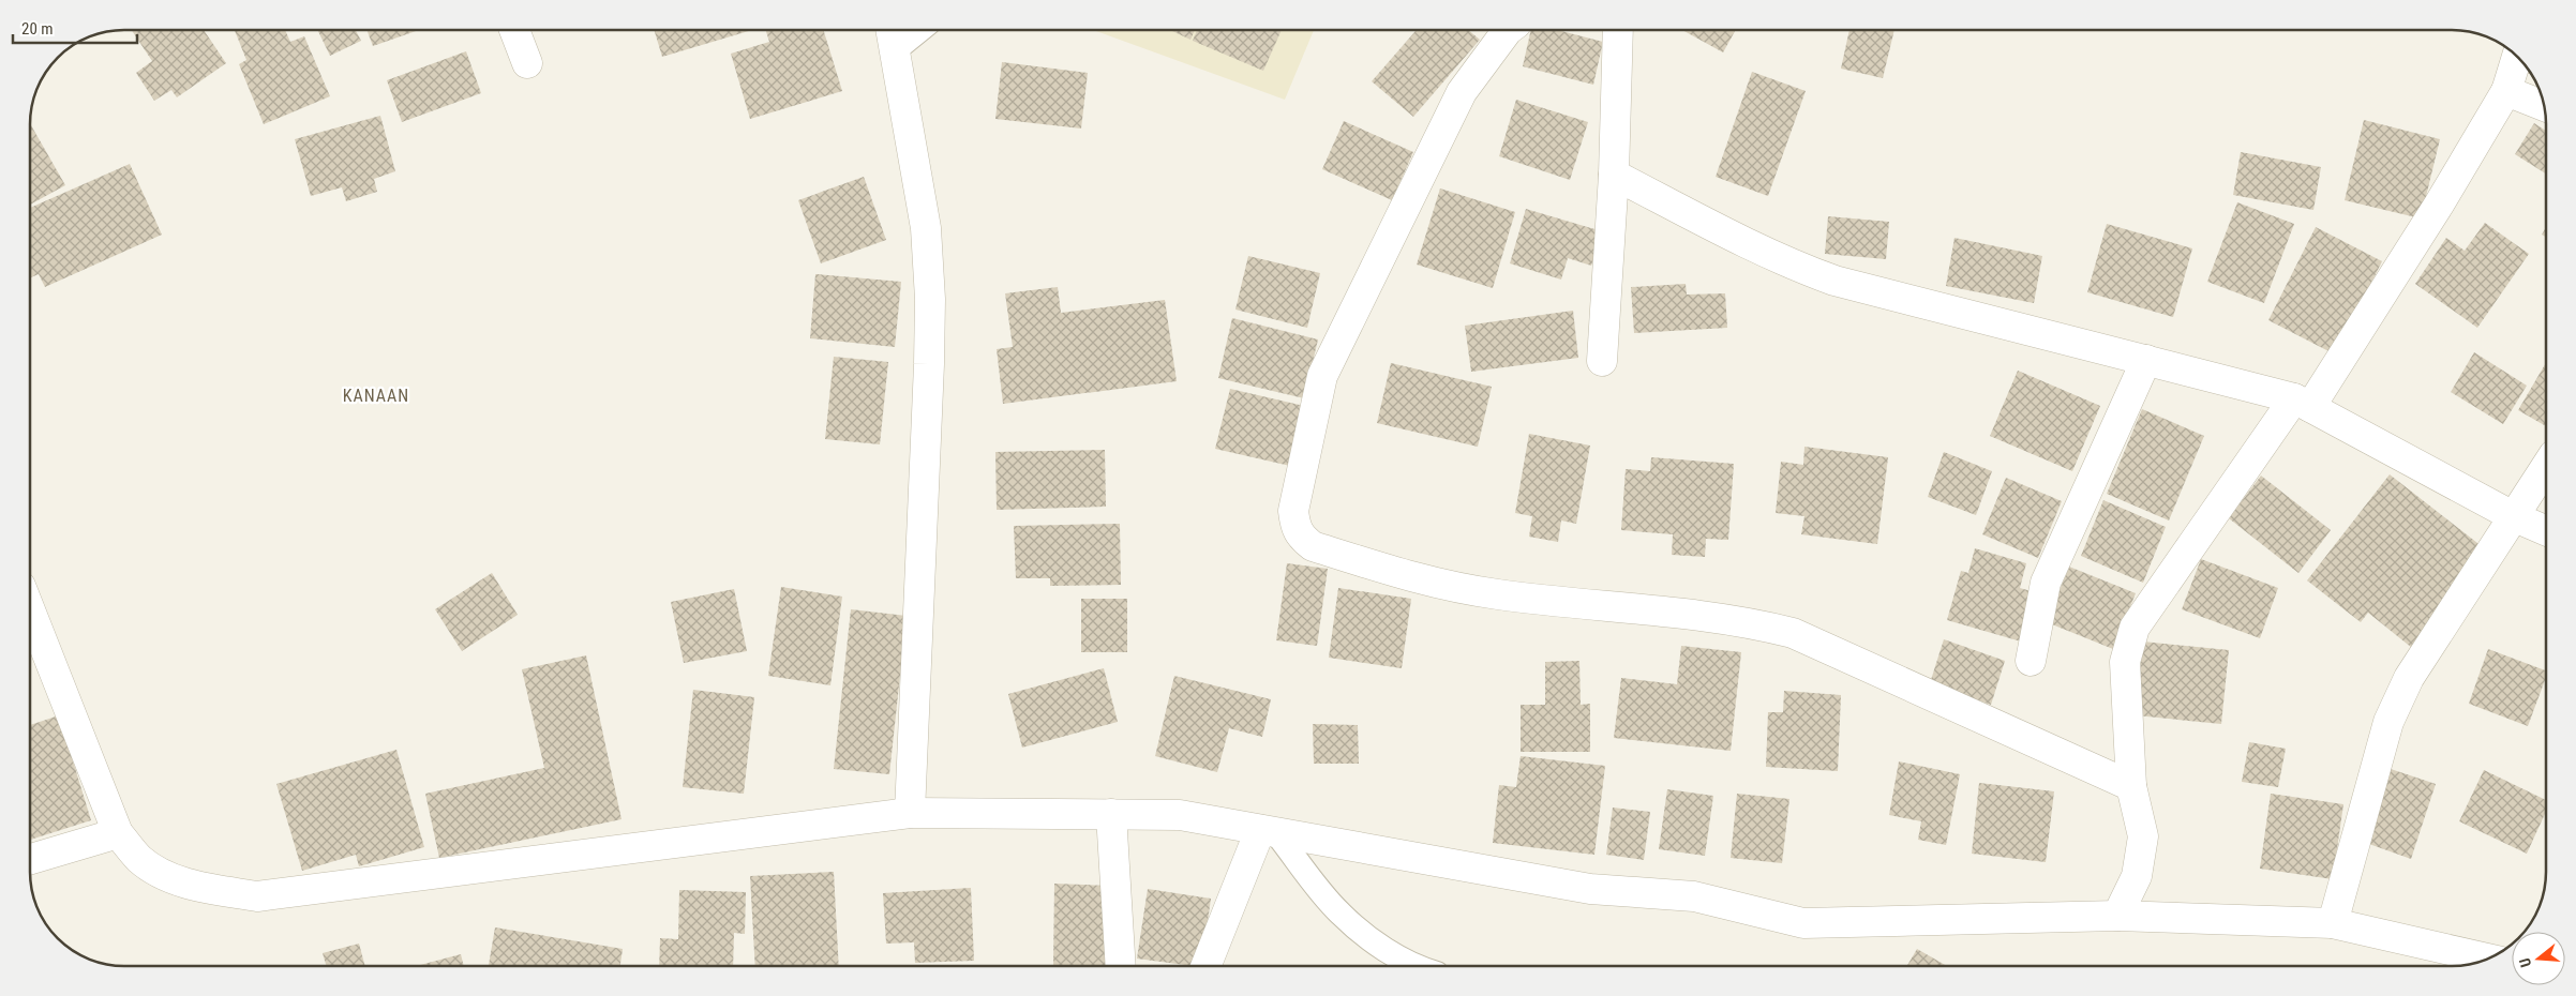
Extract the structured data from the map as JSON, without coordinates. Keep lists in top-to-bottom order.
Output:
{
  "districts": ["KANAAN"],
  "scale_bar": "20 m",
  "north": "left"
}
